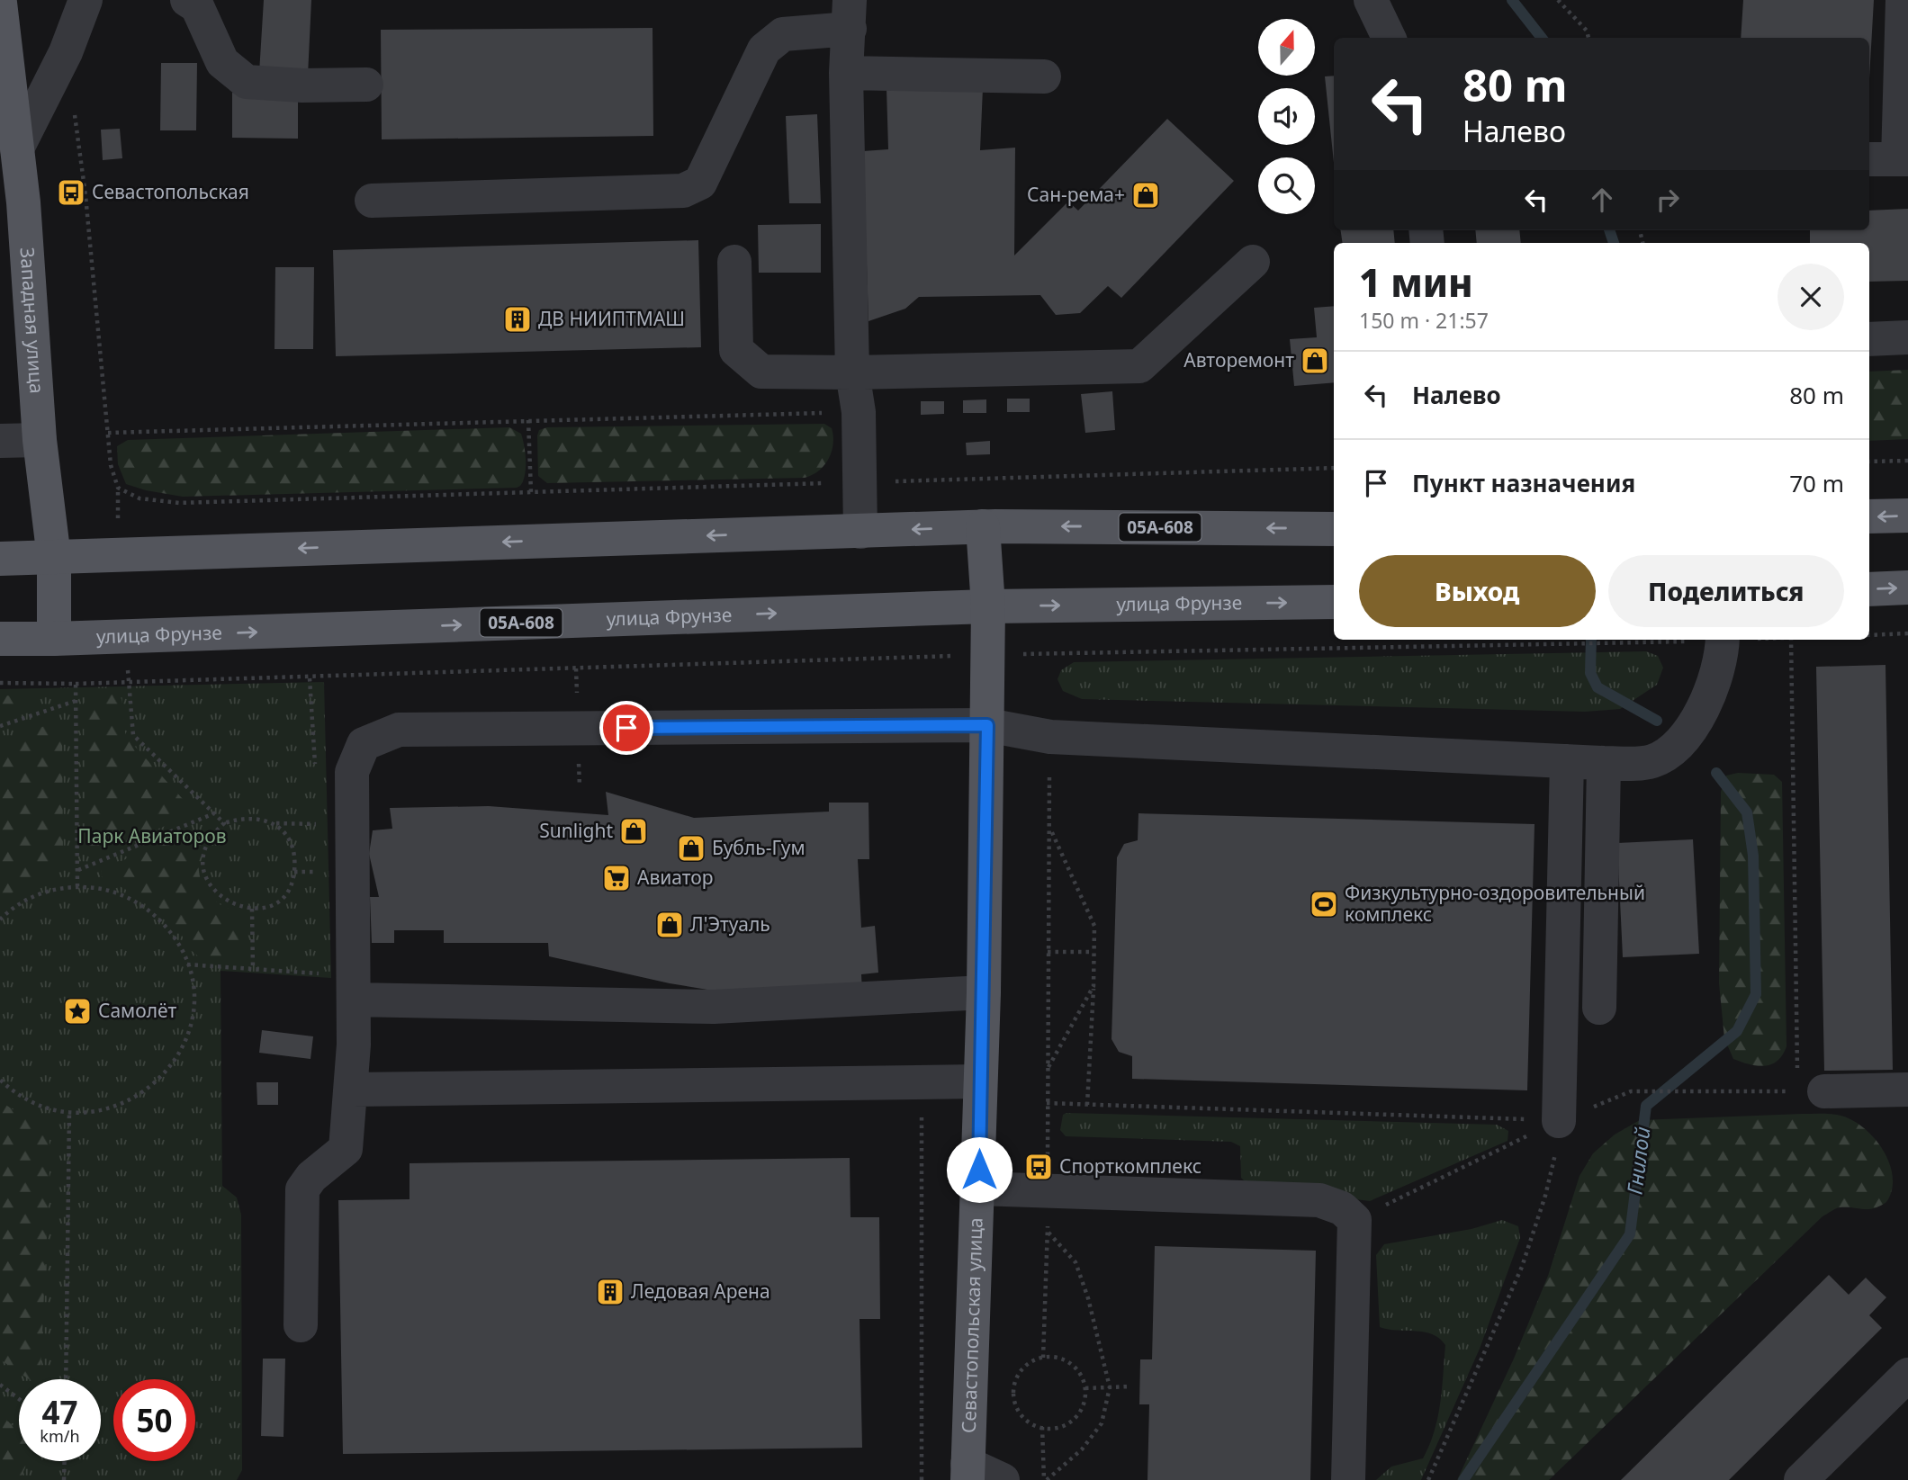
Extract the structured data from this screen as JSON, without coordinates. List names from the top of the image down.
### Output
{
  "streets": {
    "main road": [
      "Западная улица",
      "05А-608",
      "улица Фрунзе",
      "Севастопольская улица"
    ]
  },
  "crossings": [
    ["Западная улица", "05А-608"],
    ["Западная улица", "улица Фрунзе"],
    ["05А-608", "Севастопольская улица"],
    ["улица Фрунзе", "Севастопольская улица"]
  ],
  "water": ["Гнилой"],
  "parks": ["Парк Авиаторов"],
  "places": {
    "bus stop": ["Севастопольская", "Спорткомплекс"],
    "shop": [
      "Сан-рема+",
      "Авторемонт",
      "Sunlight",
      "Бубль-Гум",
      "Л'Этуаль"
    ],
    "building": ["ДВ НИИПТМАШ", "Ледовая Арена"],
    "supermarket": ["Авиатор"],
    "sports": ["Физкультурно-оздоровительный комплекс"],
    "place": ["Самолёт"]
  },
  "north": "top",
  "page": {
    "turn": ["80 m", "Налево"],
    "heading": ["1 мин", "150 m · 21:57"],
    "list": [
      {
        "name": "Налево",
        "value": "80 m"
      },
      {
        "name": "Пункт назначения",
        "value": "70 m"
      }
    ],
    "buttons": ["Выход", "Поделиться"],
    "speed": "47 km/h",
    "limit": "50"
  }
}
